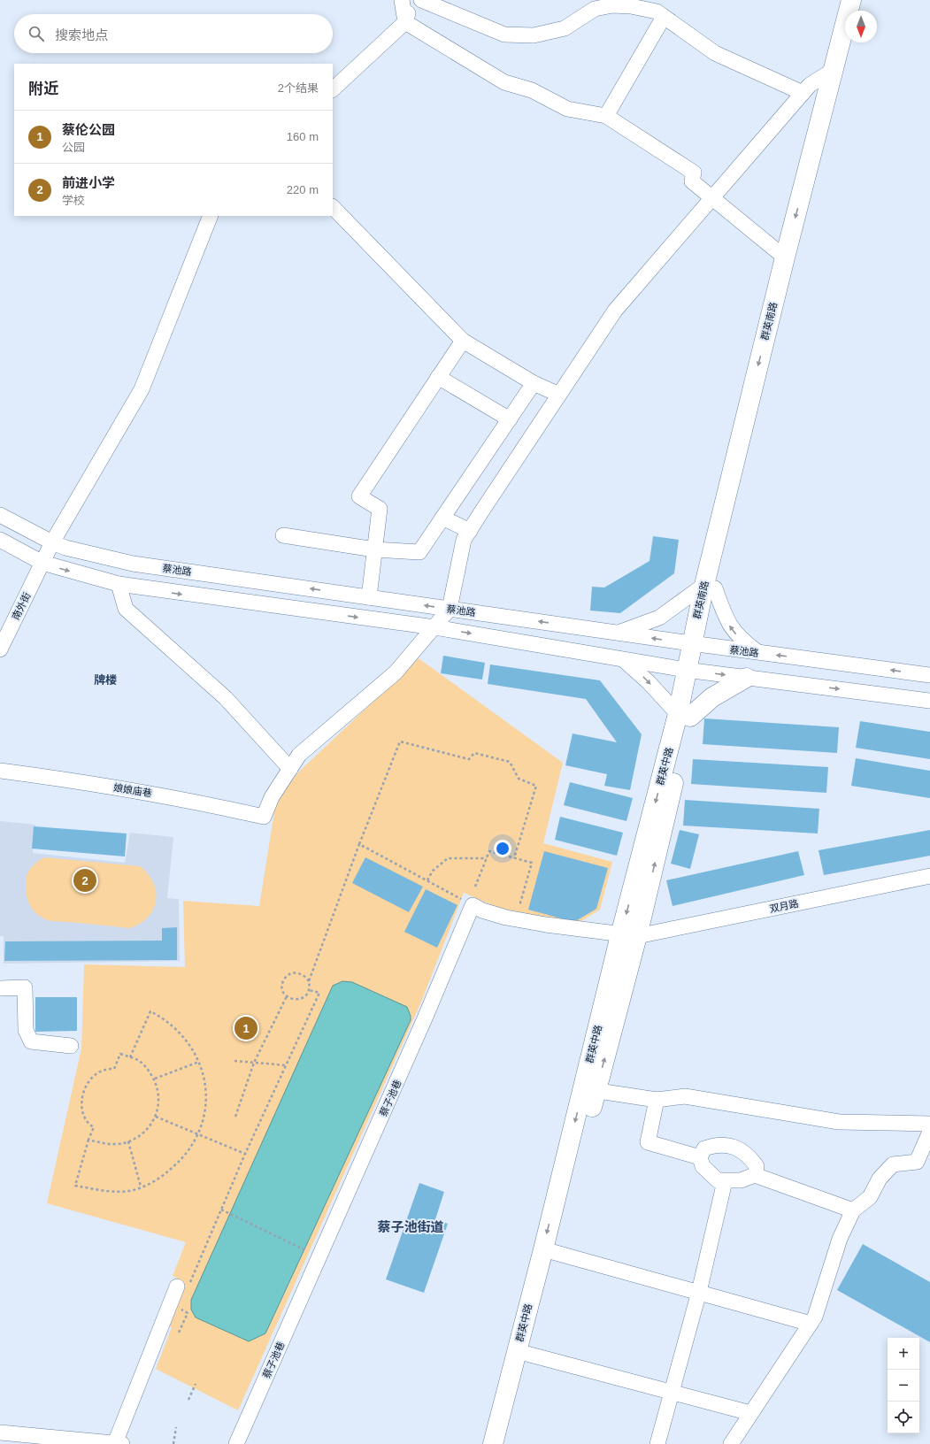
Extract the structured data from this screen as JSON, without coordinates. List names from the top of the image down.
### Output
{
  "streets": {
    "main road": ["群英南路", "群英中路"],
    "street": [
      "蔡池路",
      "南外街",
      "娘娘庙巷",
      "双月路",
      "蔡子池巷"
    ]
  },
  "crossings": [
    ["群英南路", "蔡池路"],
    ["群英南路", "群英中路"],
    ["蔡池路", "南外街"],
    ["蔡池路", "群英中路"],
    ["群英中路", "双月路"]
  ],
  "districts": ["牌楼", "蔡子池街道"],
  "north": "bottom",
  "page": {
    "search": "搜索地点",
    "heading": ["附近", "2个结果"],
    "list": [
      {
        "mark": "1",
        "name": "蔡伦公园",
        "note": "公园",
        "value": "160 m"
      },
      {
        "mark": "2",
        "name": "前进小学",
        "note": "学校",
        "value": "220 m"
      }
    ],
    "pins": ["2", "1"],
    "map_buttons": ["+", "−"]
  }
}
